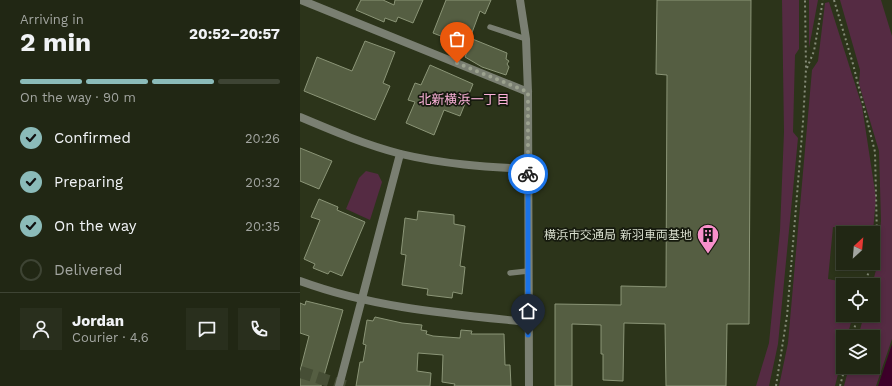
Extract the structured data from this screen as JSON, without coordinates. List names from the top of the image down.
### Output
{
  "districts": ["北新横浜一丁目"],
  "places": {
    "building": ["横浜市交通局 新羽車両基地"]
  },
  "north": "top right",
  "page": {
    "heading": ["2 min", "Arriving in", "20:52–20:57"],
    "panel": ["Jordan", "Courier · 4.6"],
    "bar": "On the way · 90 m",
    "list": [
      ["Confirmed", "20:26"],
      ["Preparing", "20:32"],
      ["On the way", "20:35"],
      "Delivered"
    ]
  }
}
